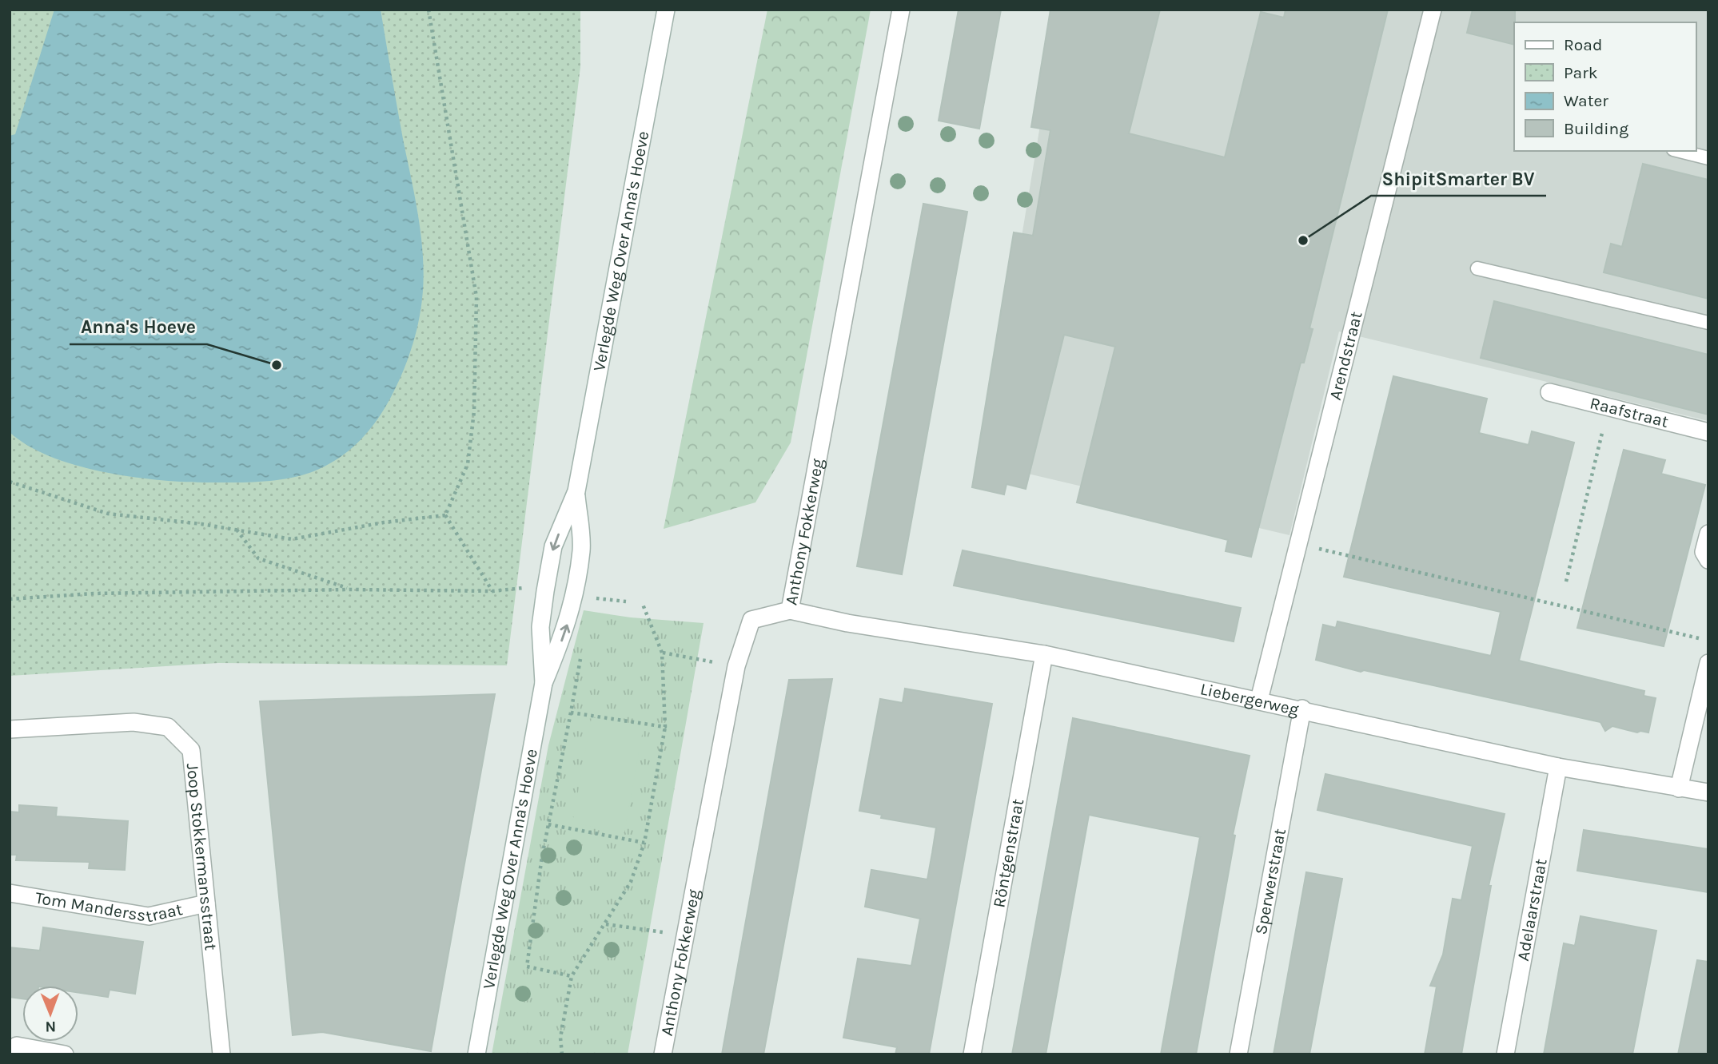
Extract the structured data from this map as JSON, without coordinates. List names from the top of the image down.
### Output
{
  "streets": {
    "street": [
      "Verlegde Weg Over Anna's Hoeve",
      "Arendstraat",
      "Raafstraat",
      "Anthony Fokkerweg",
      "Liebergerweg",
      "Röntgenstraat",
      "Joop Stokkermansstraat",
      "Sperwerstraat",
      "Tom Mandersstraat",
      "Adelaarstraat"
    ]
  },
  "crossings": [
    ["Arendstraat", "Liebergerweg"],
    ["Anthony Fokkerweg", "Liebergerweg"],
    ["Liebergerweg", "Röntgenstraat"],
    ["Liebergerweg", "Sperwerstraat"],
    ["Liebergerweg", "Adelaarstraat"],
    ["Joop Stokkermansstraat", "Tom Mandersstraat"]
  ],
  "places": ["ShipitSmarter BV", "Anna's Hoeve"],
  "legend": [
    "Road",
    "Park",
    "Water",
    "Building"
  ],
  "north": "bottom"
}
